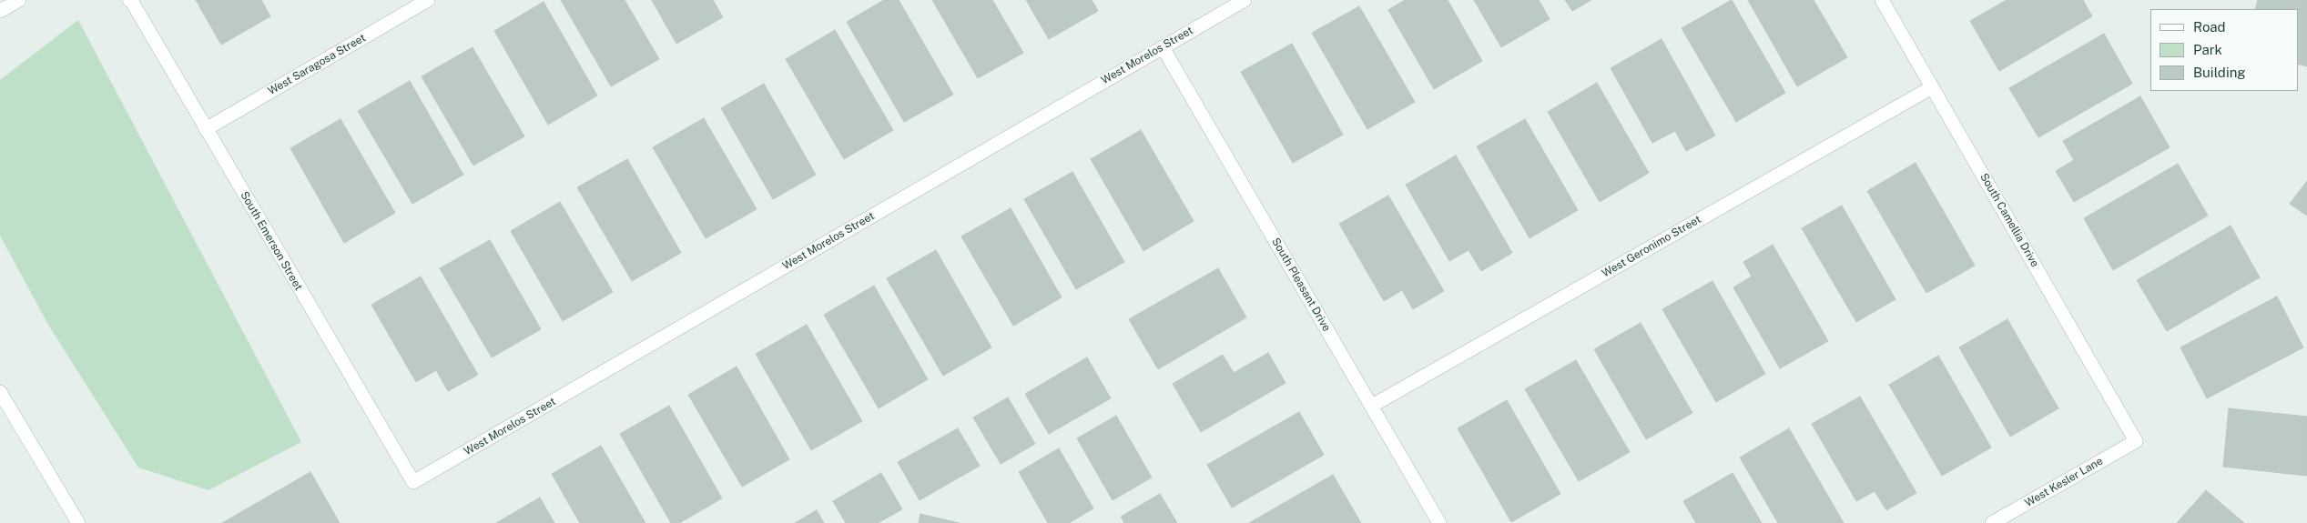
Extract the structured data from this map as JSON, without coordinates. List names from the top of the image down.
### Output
{
  "streets": {
    "street": [
      "West Morelos Street",
      "West Saragosa Street",
      "South Camellia Drive",
      "South Emerson Street",
      "West Geronimo Street",
      "South Pleasant Drive",
      "West Kesler Lane"
    ]
  },
  "crossings": [
    ["West Morelos Street", "South Emerson Street"],
    ["West Morelos Street", "South Pleasant Drive"],
    ["West Saragosa Street", "South Emerson Street"],
    ["South Camellia Drive", "West Geronimo Street"],
    ["South Camellia Drive", "West Kesler Lane"],
    ["West Geronimo Street", "South Pleasant Drive"]
  ],
  "legend": ["Road", "Park", "Building"]
}
